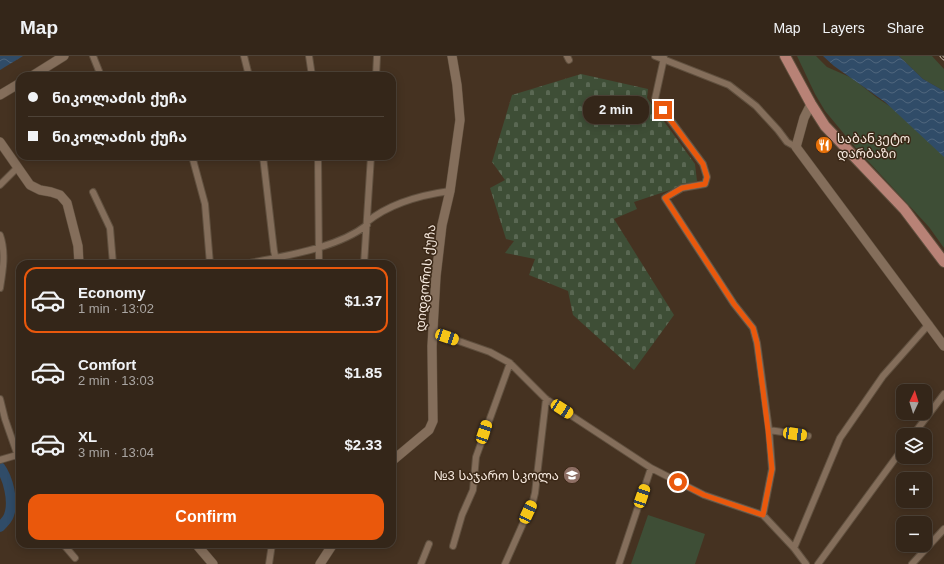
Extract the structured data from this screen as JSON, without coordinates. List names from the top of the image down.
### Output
{
  "streets": {
    "street": ["დიდგორის ქუჩა"]
  },
  "places": {
    "restaurant": ["საბანკეტო დარბაზი"],
    "school or university": ["№3 საჯარო სკოლა"]
  },
  "north": "top",
  "page": {
    "header": "Map",
    "nav": ["Map", "Layers", "Share"],
    "banner": ["ნიკოლაძის ქუჩა", "ნიკოლაძის ქუჩა"],
    "bubble": "2 min",
    "list": [
      {
        "name": "Economy",
        "note": "1 min · 13:02",
        "value": "$1.37"
      },
      {
        "name": "Comfort",
        "note": "2 min · 13:03",
        "value": "$1.85"
      },
      {
        "name": "XL",
        "note": "3 min · 13:04",
        "value": "$2.33"
      }
    ],
    "map_buttons": ["+", "−"],
    "buttons": "Confirm"
  }
}
